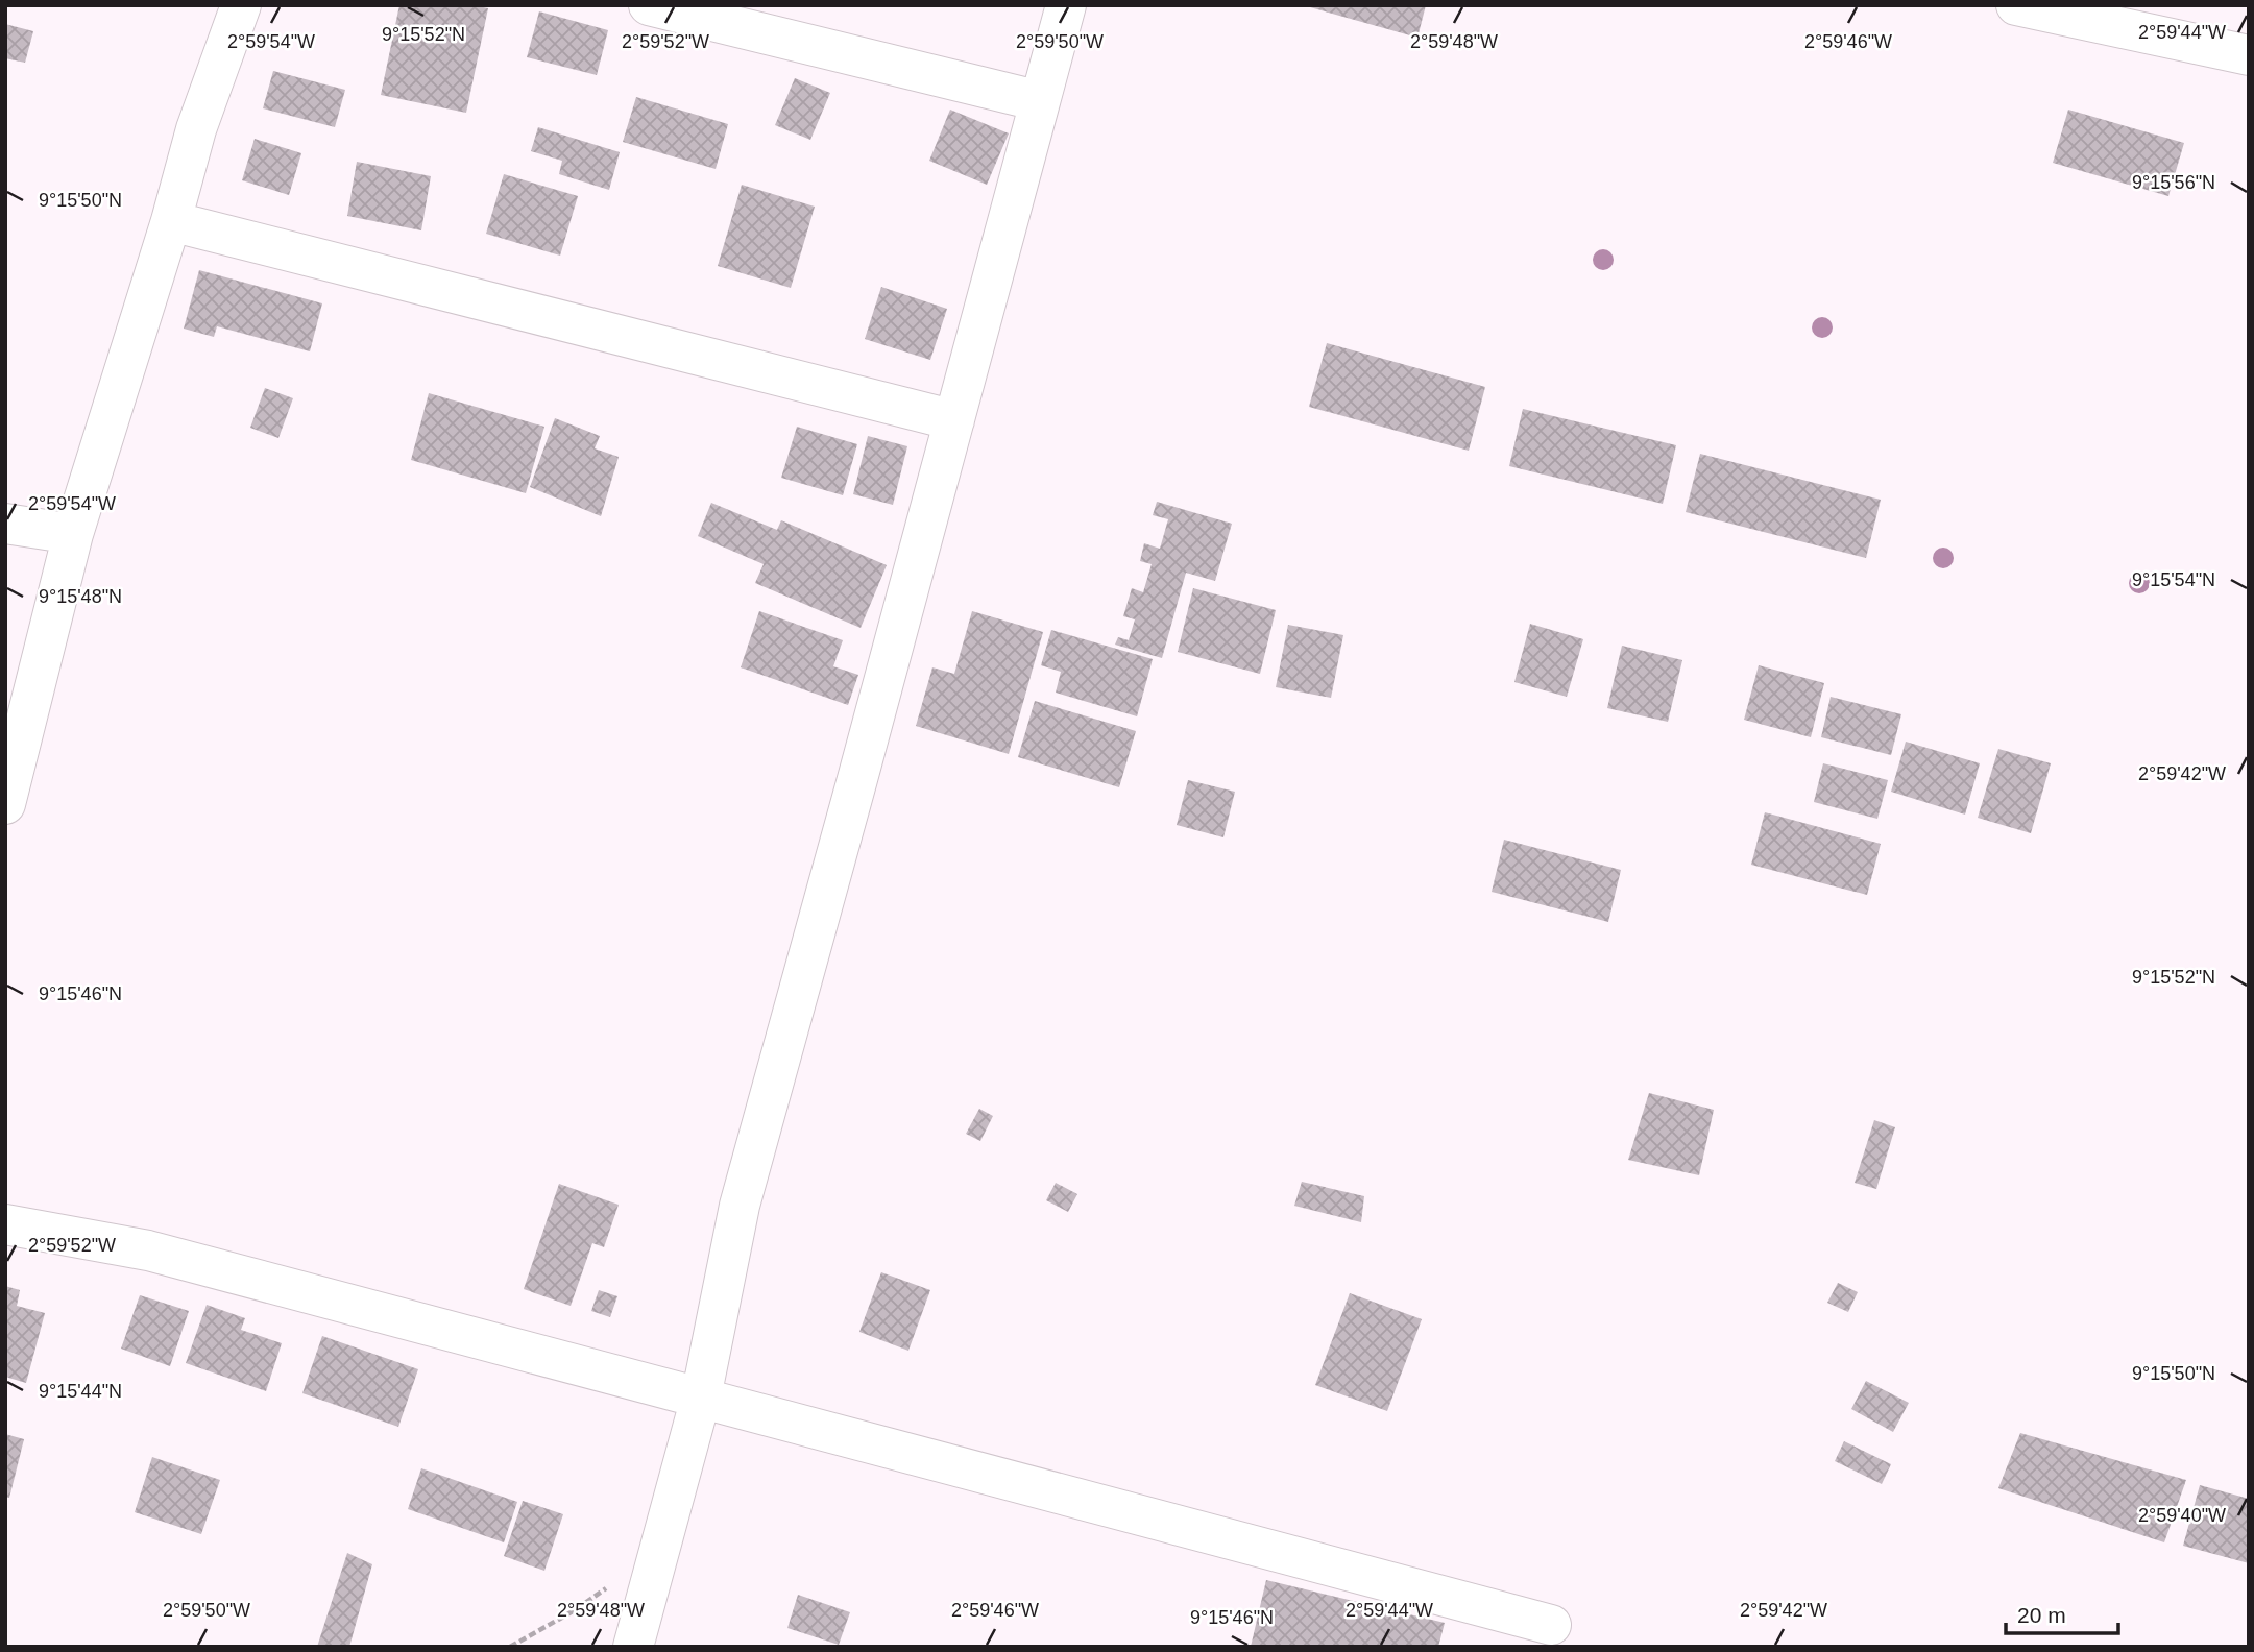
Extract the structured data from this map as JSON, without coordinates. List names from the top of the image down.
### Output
{
  "scale_bar": "20 m",
  "coordinates": [
    "2°59'44\"W",
    "9°15'52\"N",
    "2°59'54\"W",
    "2°59'52\"W",
    "2°59'50\"W",
    "2°59'48\"W",
    "2°59'46\"W",
    "9°15'56\"N",
    "9°15'50\"N",
    "9°15'54\"N",
    "9°15'48\"N",
    "2°59'42\"W",
    "9°15'46\"N",
    "9°15'44\"N",
    "2°59'40\"W"
  ]
}
